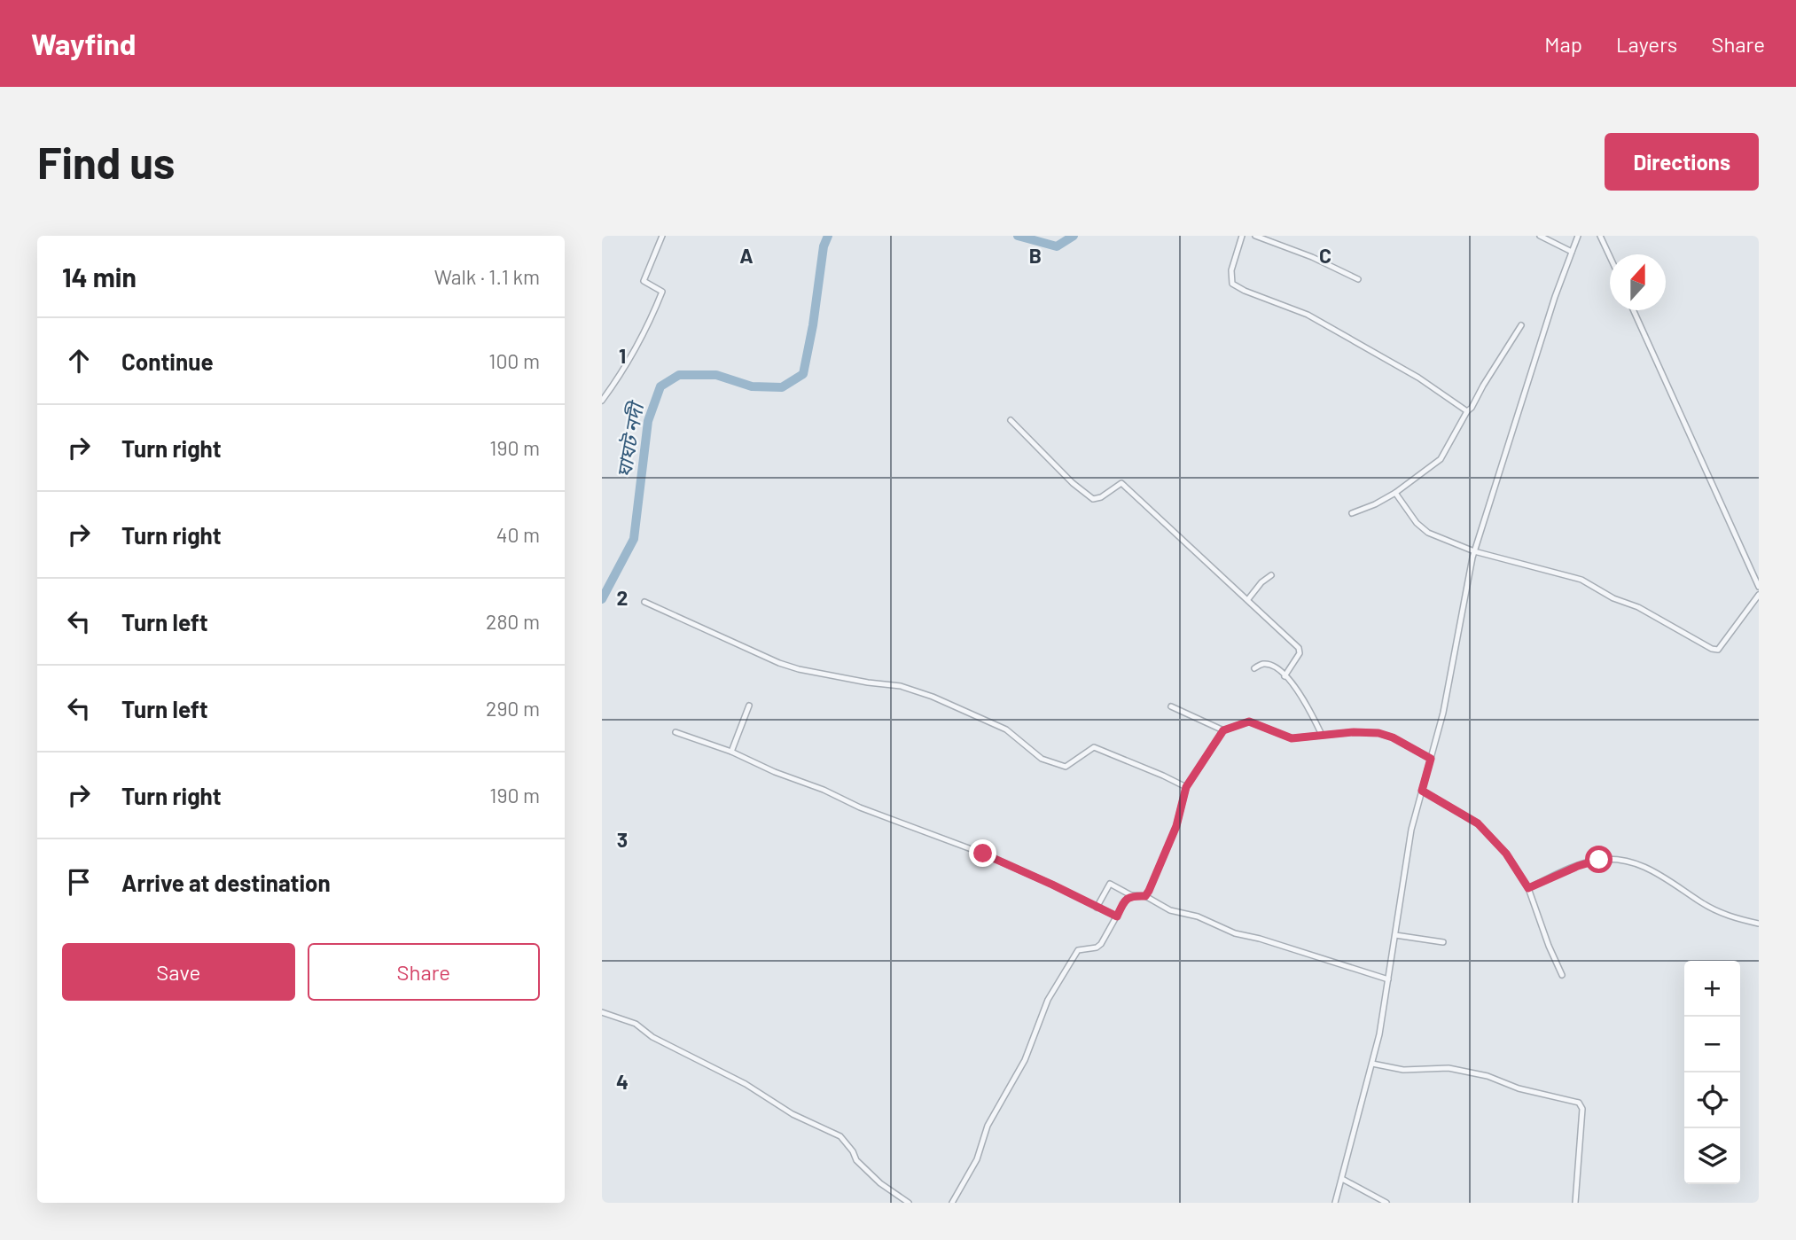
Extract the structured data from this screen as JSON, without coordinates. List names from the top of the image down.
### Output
{
  "water": ["ঘাঘট নদী"],
  "north": "top",
  "page": {
    "header": "Wayfind",
    "nav": ["Map", "Layers", "Share"],
    "buttons": [
      "Directions",
      ["Save", "Share"]
    ],
    "title": "Find us",
    "heading": ["14 min", "Walk · 1.1 km"],
    "list": [
      ["Continue", "100 m"],
      ["Turn right", "190 m"],
      ["Turn right", "40 m"],
      ["Turn left", "280 m"],
      ["Turn left", "290 m"],
      ["Turn right", "190 m"],
      "Arrive at destination"
    ],
    "map_buttons": ["+", "−"]
  },
  "grid": {
    "columns": ["A", "B", "C"],
    "rows": [
      "1",
      "2",
      "3",
      "4"
    ]
  }
}
